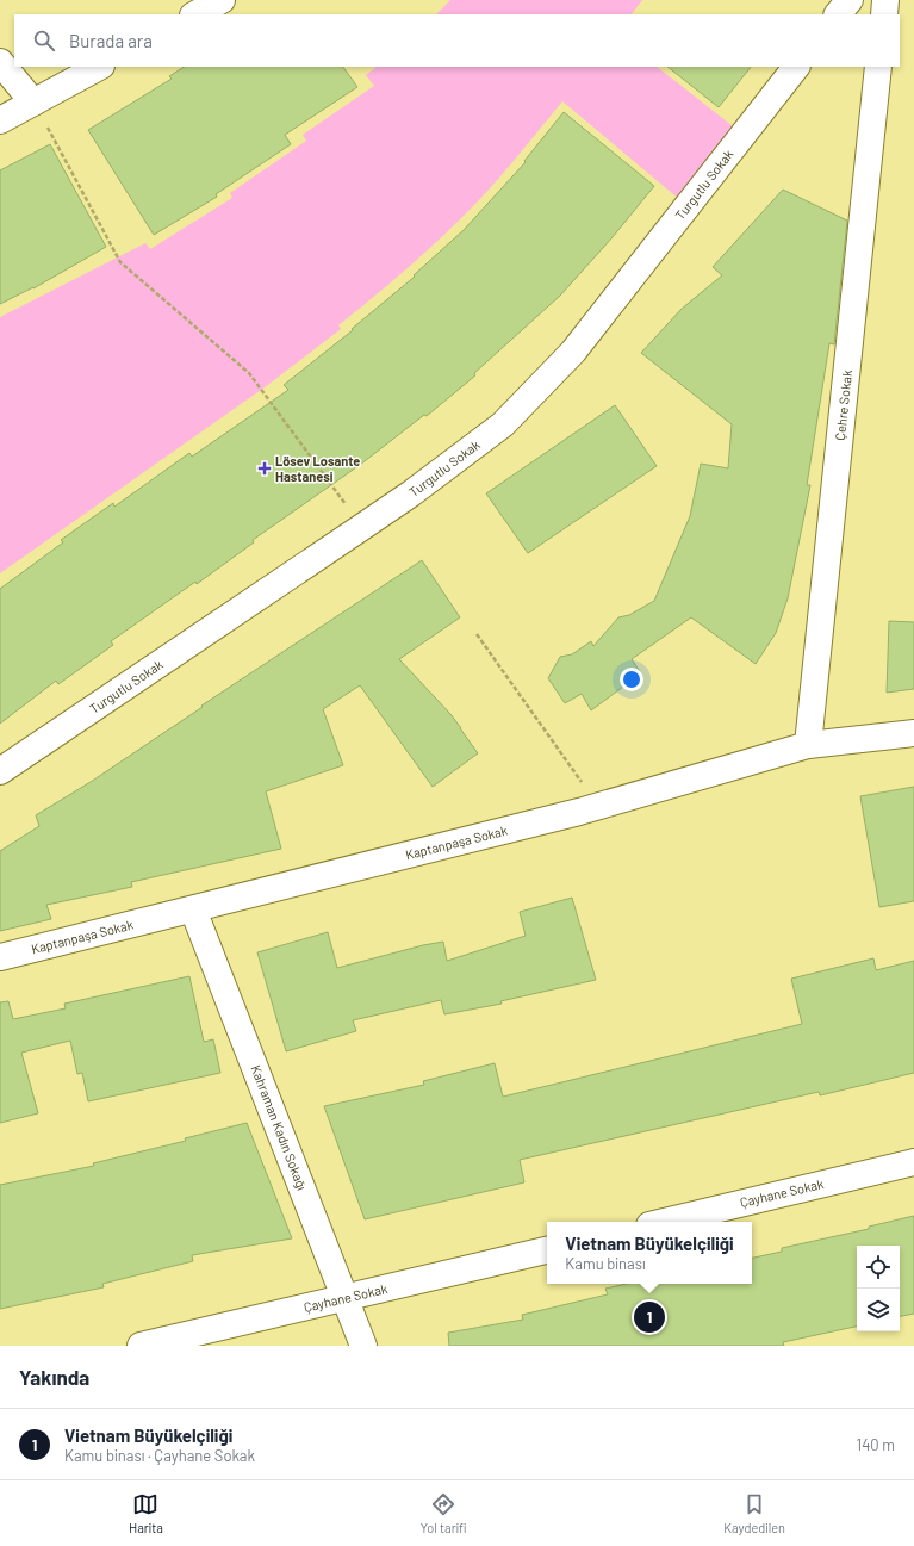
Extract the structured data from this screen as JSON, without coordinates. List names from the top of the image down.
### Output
{
  "streets": {
    "street": [
      "Turgutlu Sokak",
      "Çehre Sokak",
      "Kaptanpaşa Sokak",
      "Kahraman Kadın Sokağı",
      "Çayhane Sokak"
    ]
  },
  "crossings": [
    ["Çehre Sokak", "Kaptanpaşa Sokak"],
    ["Kaptanpaşa Sokak", "Kahraman Kadın Sokağı"],
    ["Kahraman Kadın Sokağı", "Çayhane Sokak"]
  ],
  "places": {
    "health": ["Lösev Losante Hastanesi"]
  },
  "page": {
    "search": "Burada ara",
    "popup": ["Vietnam Büyükelçiliği", "Kamu binası"],
    "pins": "1",
    "heading": "Yakında",
    "list": [
      {
        "mark": "1",
        "name": "Vietnam Büyükelçiliği",
        "note": "Kamu binası · Çayhane Sokak",
        "value": "140 m"
      }
    ],
    "nav": ["Harita", "Yol tarifi", "Kaydedilen"]
  }
}
